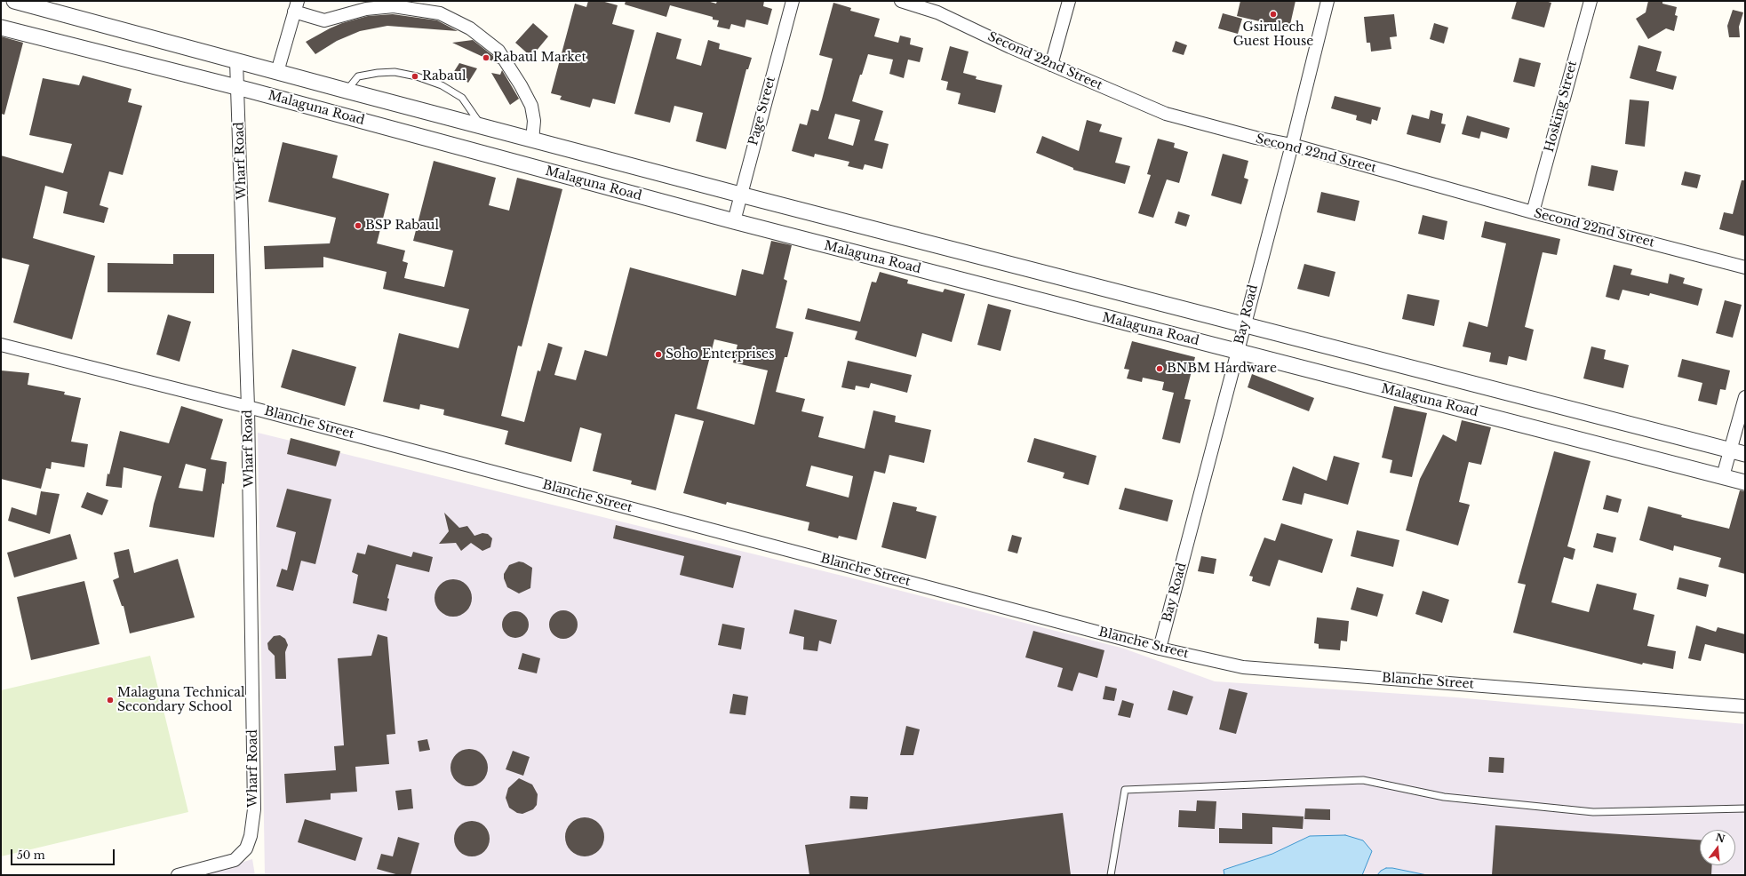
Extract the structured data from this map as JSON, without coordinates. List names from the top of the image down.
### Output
{
  "streets": {
    "street": [
      "Second 22nd Street",
      "Hosking Street",
      "Malaguna Road",
      "Page Street",
      "Wharf Road",
      "Bay Road",
      "Blanche Street"
    ]
  },
  "crossings": [
    ["Second 22nd Street", "Hosking Street"],
    ["Second 22nd Street", "Bay Road"],
    ["Malaguna Road", "Page Street"],
    ["Malaguna Road", "Wharf Road"],
    ["Malaguna Road", "Bay Road"],
    ["Wharf Road", "Blanche Street"],
    ["Bay Road", "Blanche Street"]
  ],
  "places": [
    "Gsirulech Guest House",
    "Rabaul Market",
    "Rabaul",
    "BSP Rabaul",
    "Soho Enterprises",
    "BNBM Hardware",
    "Malaguna Technical Secondary School"
  ],
  "scale_bar": "50 m",
  "north": "top"
}
